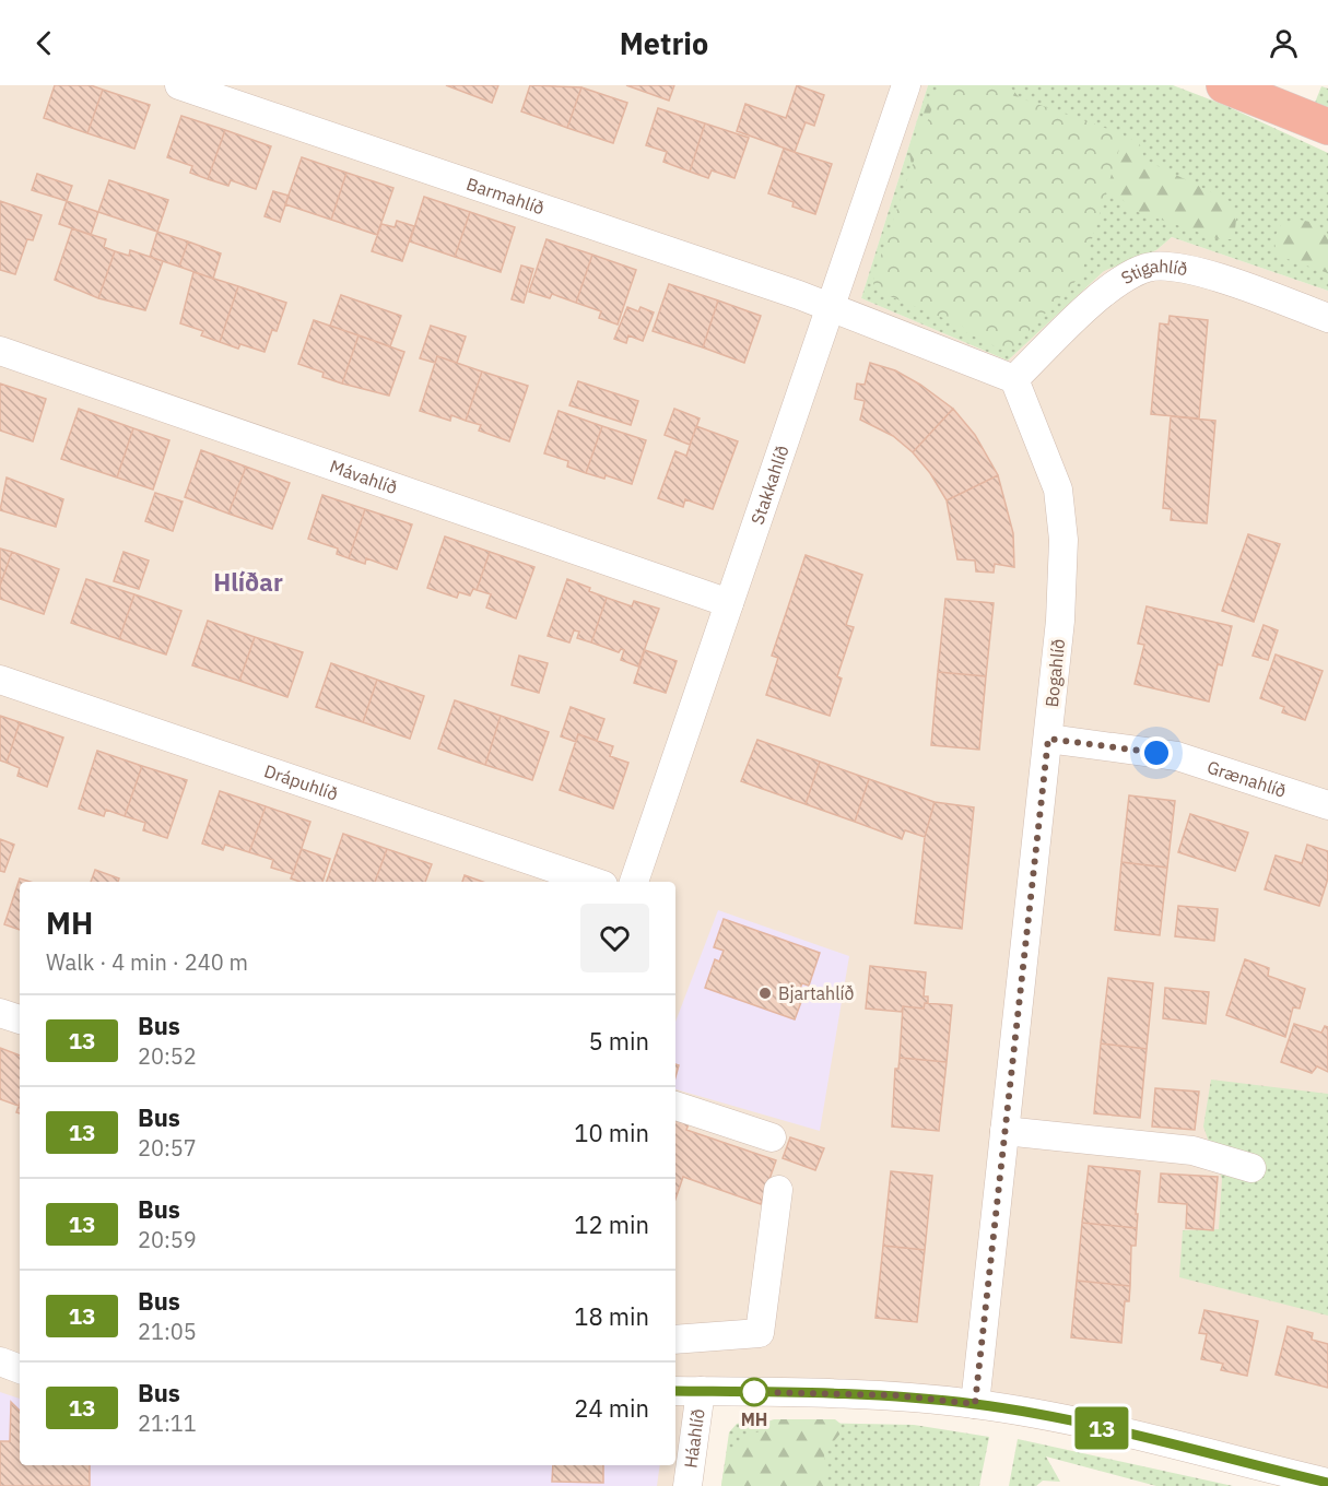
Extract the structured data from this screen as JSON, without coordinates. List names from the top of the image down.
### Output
{
  "streets": {
    "street": [
      "Barmahlíð",
      "Stigahlíð",
      "Mávahlíð",
      "Stakkahlíð",
      "Bogahlíð",
      "Grænahlíð",
      "Drápuhlíð",
      "Háahlíð"
    ]
  },
  "crossings": [
    ["Barmahlíð", "Stakkahlíð"],
    ["Stigahlíð", "Bogahlíð"],
    ["Mávahlíð", "Stakkahlíð"],
    ["Bogahlíð", "Grænahlíð"]
  ],
  "districts": ["Hlíðar"],
  "places": ["Bjartahlíð", "MH"],
  "lines": ["bus line 13"],
  "page": {
    "header": "Metrio",
    "on_map": "13",
    "heading": ["MH", "Walk · 4 min · 240 m"],
    "list": [
      {
        "mark": "13",
        "name": "Bus",
        "note": "20:52",
        "value": "5 min"
      },
      {
        "mark": "13",
        "name": "Bus",
        "note": "20:57",
        "value": "10 min"
      },
      {
        "mark": "13",
        "name": "Bus",
        "note": "20:59",
        "value": "12 min"
      },
      {
        "mark": "13",
        "name": "Bus",
        "note": "21:05",
        "value": "18 min"
      },
      {
        "mark": "13",
        "name": "Bus",
        "note": "21:11",
        "value": "24 min"
      }
    ]
  }
}
